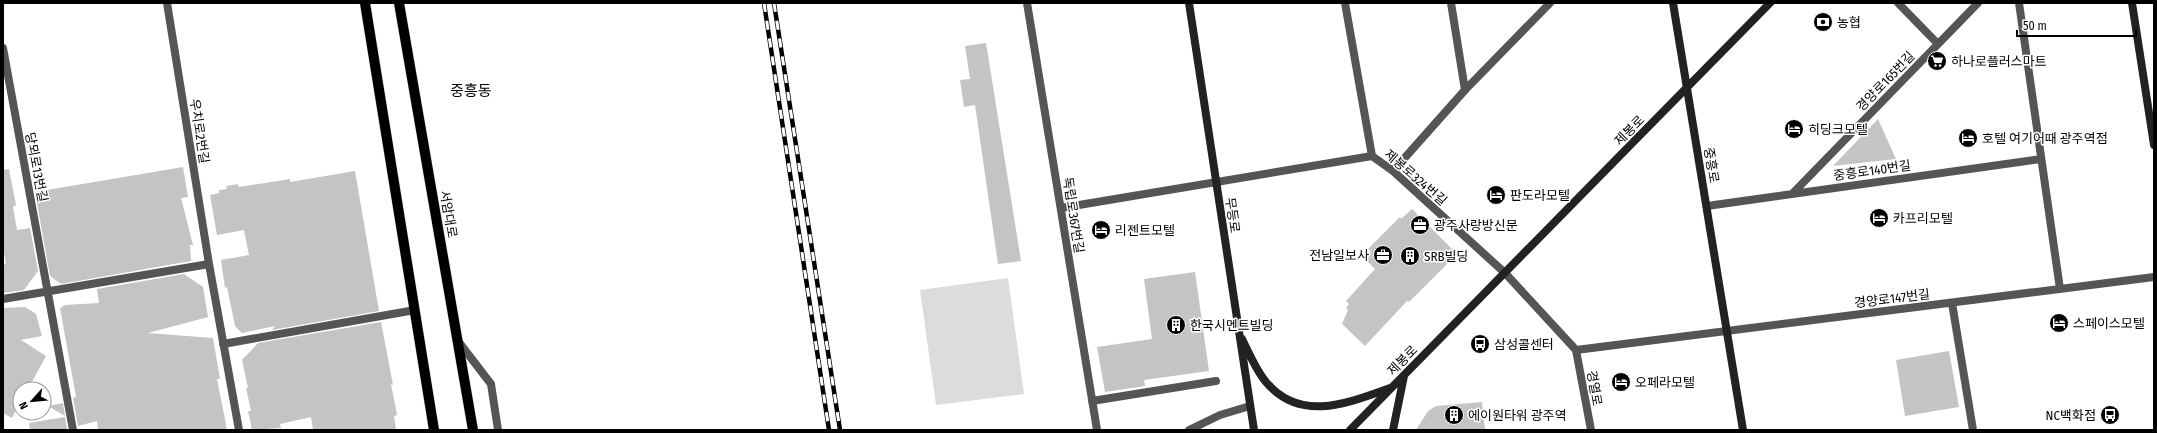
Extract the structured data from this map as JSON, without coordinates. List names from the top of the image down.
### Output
{
  "streets": {
    "main road": ["서암대로"],
    "street": [
      "경양로165번길",
      "제봉로",
      "우치로2번길",
      "중흥로",
      "당뫼로13번길",
      "중흥로140번길",
      "제봉로324번길",
      "독립로367번길",
      "무등로",
      "경양로147번길",
      "경열로"
    ]
  },
  "crossings": [
    ["경양로165번길", "중흥로140번길"],
    ["제봉로", "중흥로"],
    ["제봉로", "제봉로324번길"],
    ["중흥로", "중흥로140번길"],
    ["중흥로", "경양로147번길"]
  ],
  "districts": ["중흥동"],
  "places": {
    "bank": ["농협"],
    "supermarket": ["하나로플러스마트"],
    "hotel": [
      "히딩크모텔",
      "호텔 여기어때 광주역점",
      "판도라모텔",
      "카프리모텔",
      "리젠트모텔",
      "스페이스모텔",
      "오페라모텔"
    ],
    "office": ["광주사랑방신문", "전남일보사"],
    "building": ["SRB빌딩", "한국시멘트빌딩", "에이원타워 광주역"],
    "bus stop": ["삼성콜센터", "NC백화점"]
  },
  "scale_bar": "50 m",
  "north": "bottom left"
}
